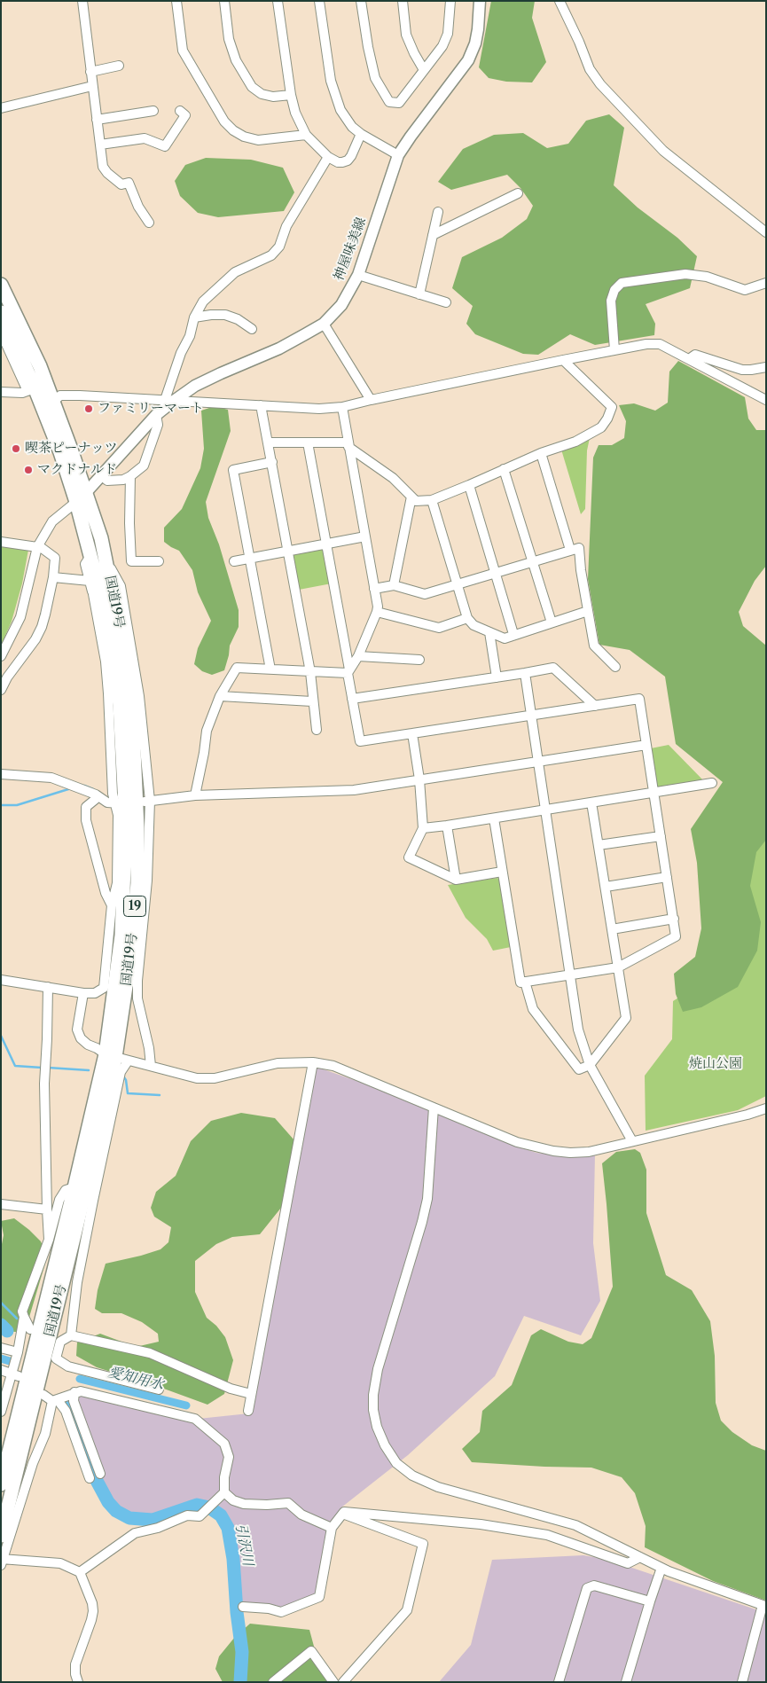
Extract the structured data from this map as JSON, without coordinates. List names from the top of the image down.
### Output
{
  "streets": {
    "highway": ["国道19号", "19"],
    "main road": ["神屋味美線"]
  },
  "crossings": [
    ["神屋味美線", "国道19号"]
  ],
  "water": ["愛知用水", "引沢川"],
  "parks": ["焼山公園"],
  "places": ["ファミリーマート", "喫茶ピーナッツ", "マクドナルド"]
}
